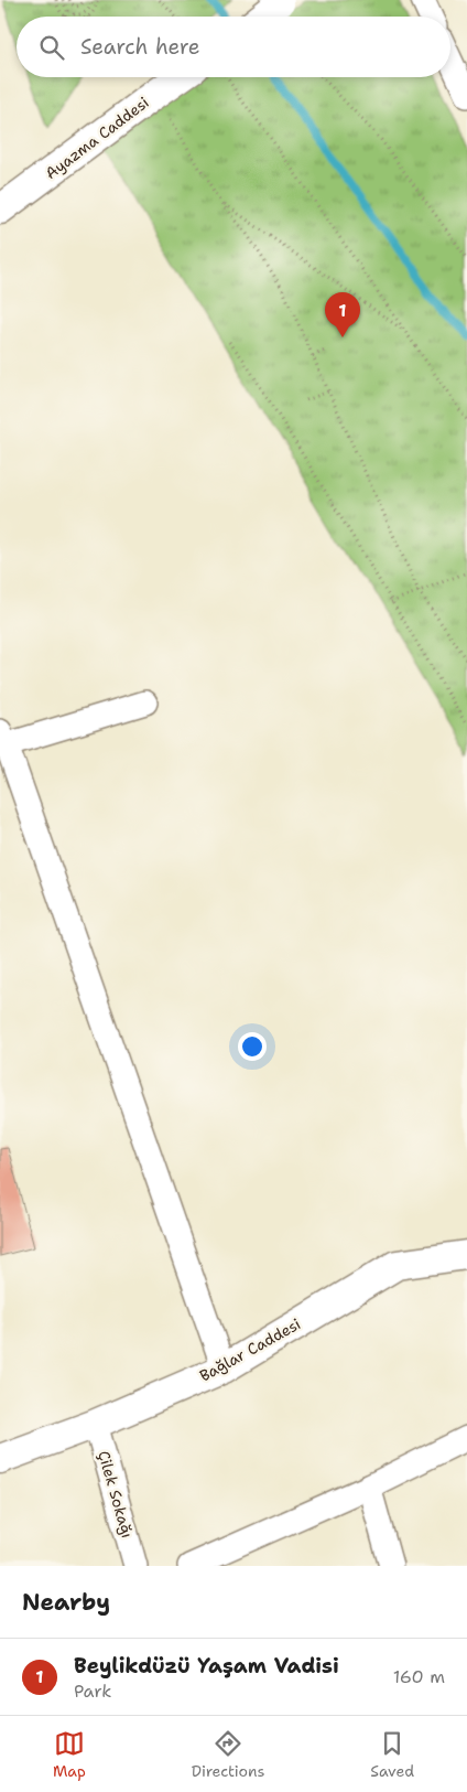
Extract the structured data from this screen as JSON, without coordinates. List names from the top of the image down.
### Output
{
  "streets": {
    "street": ["Ayazma Caddesi", "Bağlar Caddesi", "Çilek Sokağı"]
  },
  "crossings": [
    ["Bağlar Caddesi", "Çilek Sokağı"]
  ],
  "page": {
    "search": "Search here",
    "pins": "1",
    "heading": "Nearby",
    "list": [
      {
        "mark": "1",
        "name": "Beylikdüzü Yaşam Vadisi",
        "note": "Park",
        "value": "160 m"
      }
    ],
    "nav": ["Map", "Directions", "Saved"]
  }
}
